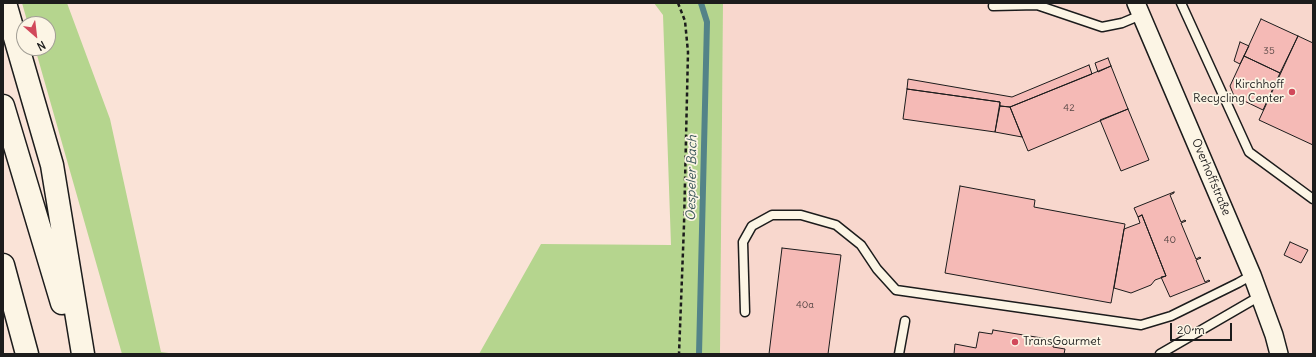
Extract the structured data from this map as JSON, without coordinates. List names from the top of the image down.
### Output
{
  "streets": {
    "street": ["Overhoffstraße"]
  },
  "water": ["Oespeler Bach"],
  "places": ["Kirchhoff Recycling Center", "TransGourmet"],
  "house_numbers": [
    "35",
    "42",
    "40",
    "40a"
  ],
  "scale_bar": "20 m",
  "north": "bottom right"
}
